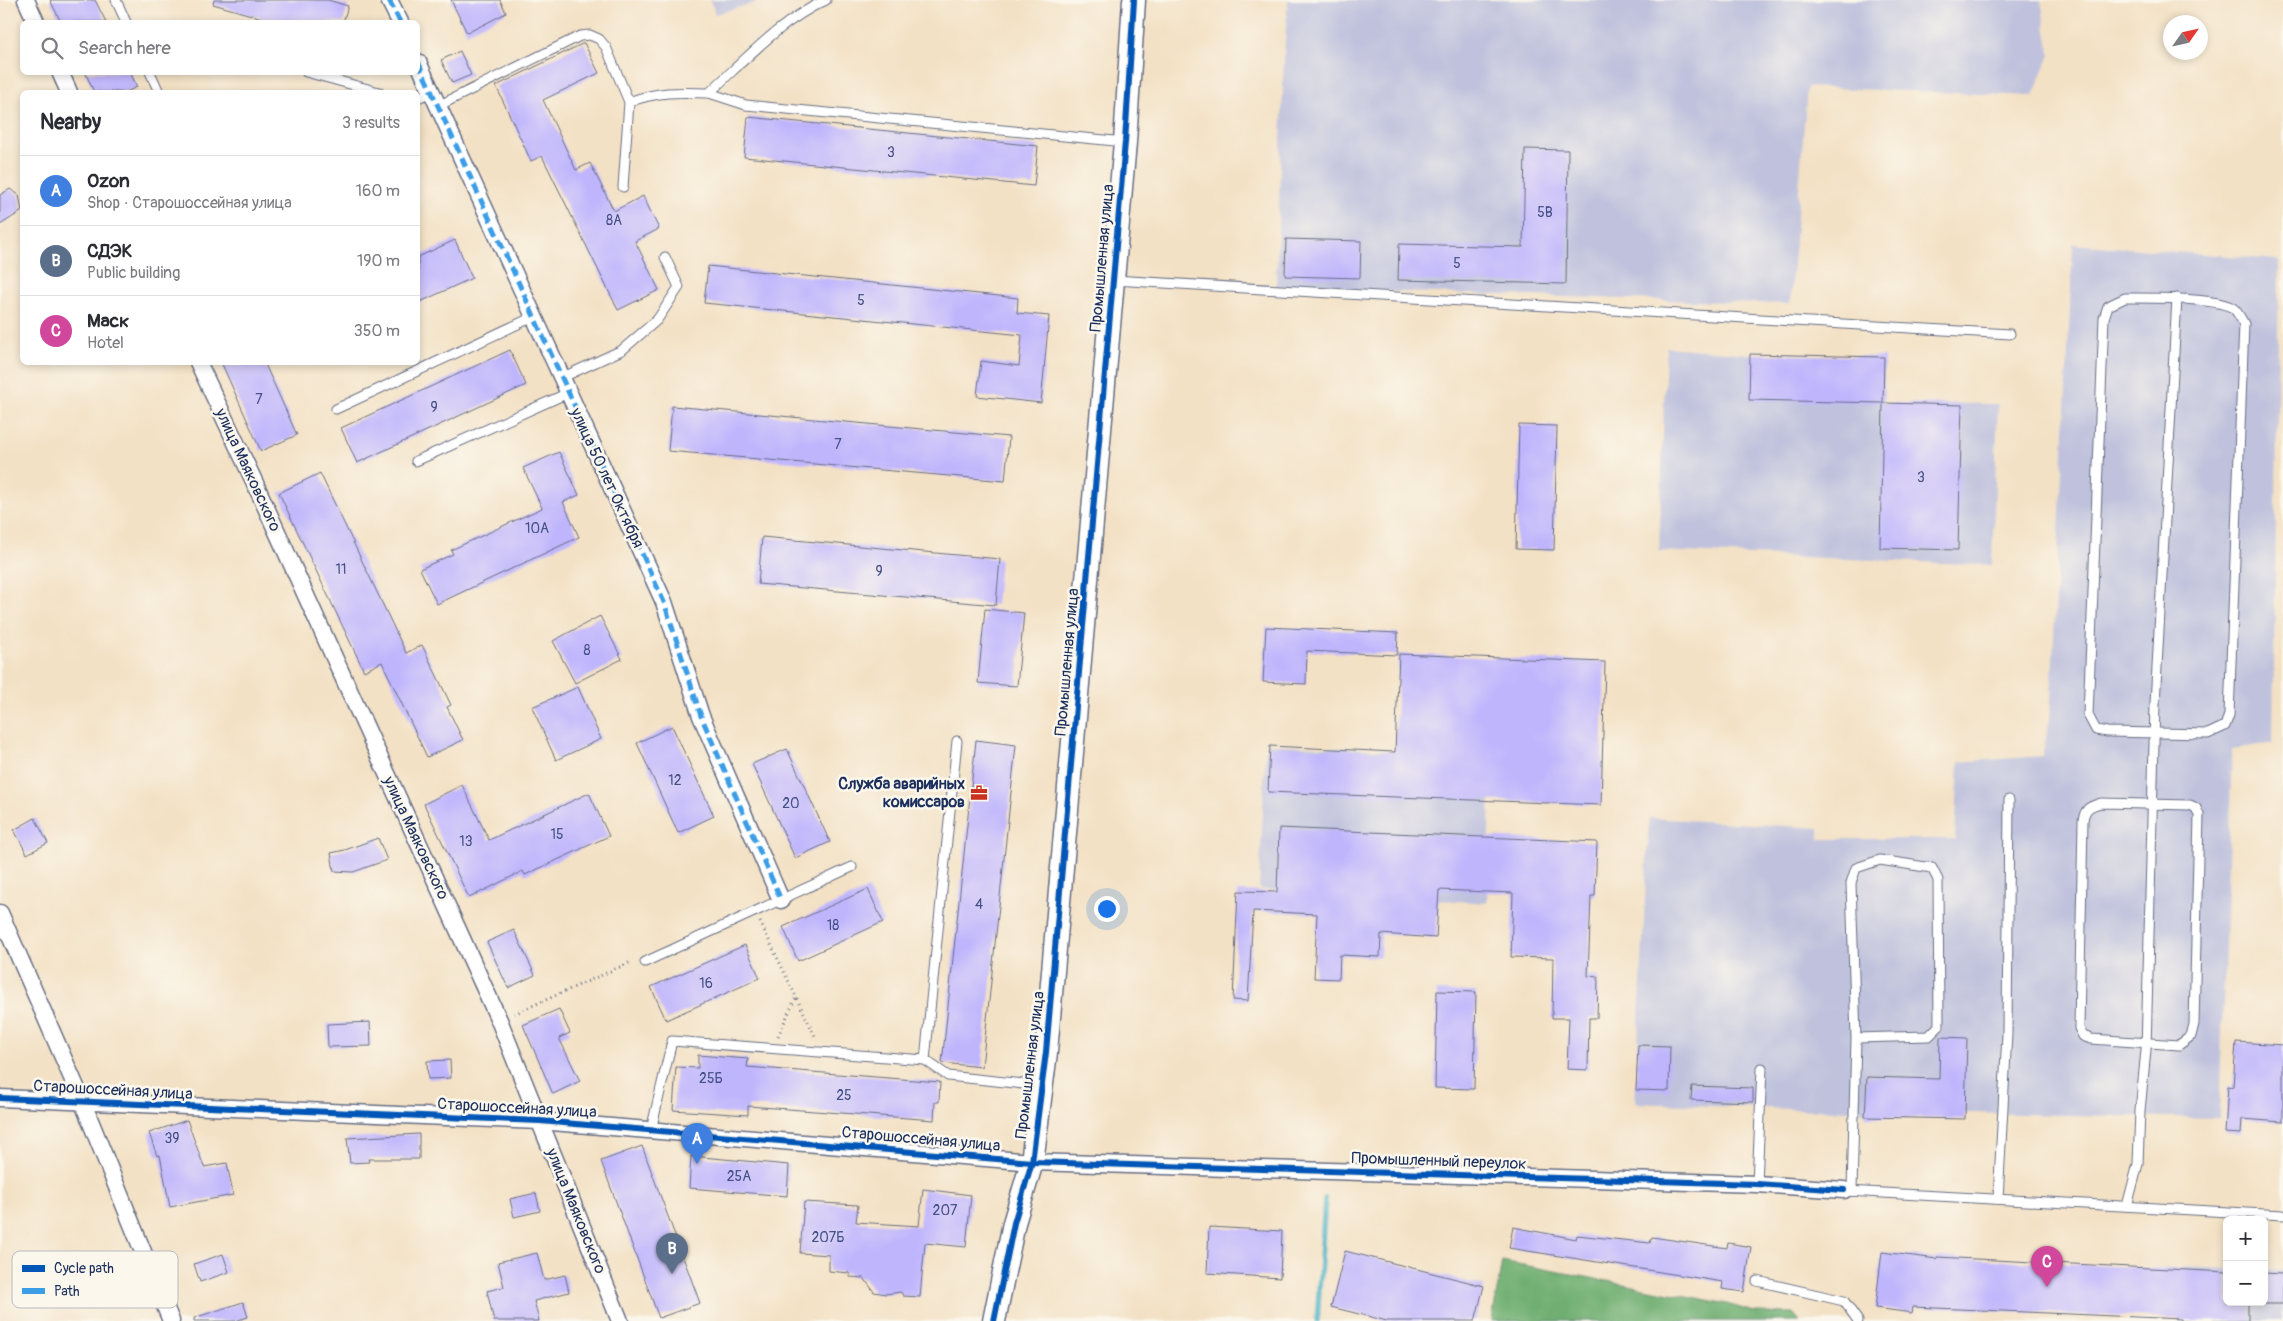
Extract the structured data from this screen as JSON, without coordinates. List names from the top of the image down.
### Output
{
  "streets": {
    "street": [
      "Промышленная улица",
      "улица Маяковского",
      "улица 50 лет Октября",
      "Старошоссейная улица",
      "Промышленный переулок"
    ]
  },
  "crossings": [
    ["Промышленная улица", "Старошоссейная улица"],
    ["Промышленная улица", "Промышленный переулок"],
    ["улица Маяковского", "Старошоссейная улица"],
    ["Старошоссейная улица", "Промышленный переулок"]
  ],
  "places": {
    "office": ["Служба аварийных комиссаров"]
  },
  "house_numbers": [
    "3",
    "5В",
    "8А",
    "5",
    "5",
    "7",
    "9",
    "7",
    "3",
    "10А",
    "11",
    "9",
    "8",
    "12",
    "20",
    "15",
    "13",
    "4",
    "18",
    "16",
    "25Б",
    "25",
    "39",
    "25А",
    "207",
    "207Б"
  ],
  "legend": ["Cycle path", "Path"],
  "north": "top right",
  "page": {
    "search": "Search here",
    "heading": ["Nearby", "3 results"],
    "list": [
      {
        "mark": "A",
        "name": "Ozon",
        "note": "Shop · Старошоссейная улица",
        "value": "160 m"
      },
      {
        "mark": "B",
        "name": "СДЭК",
        "note": "Public building",
        "value": "190 m"
      },
      {
        "mark": "C",
        "name": "Маск",
        "note": "Hotel",
        "value": "350 m"
      }
    ],
    "pins": ["A", "B", "C"],
    "map_buttons": ["+", "−"]
  }
}
